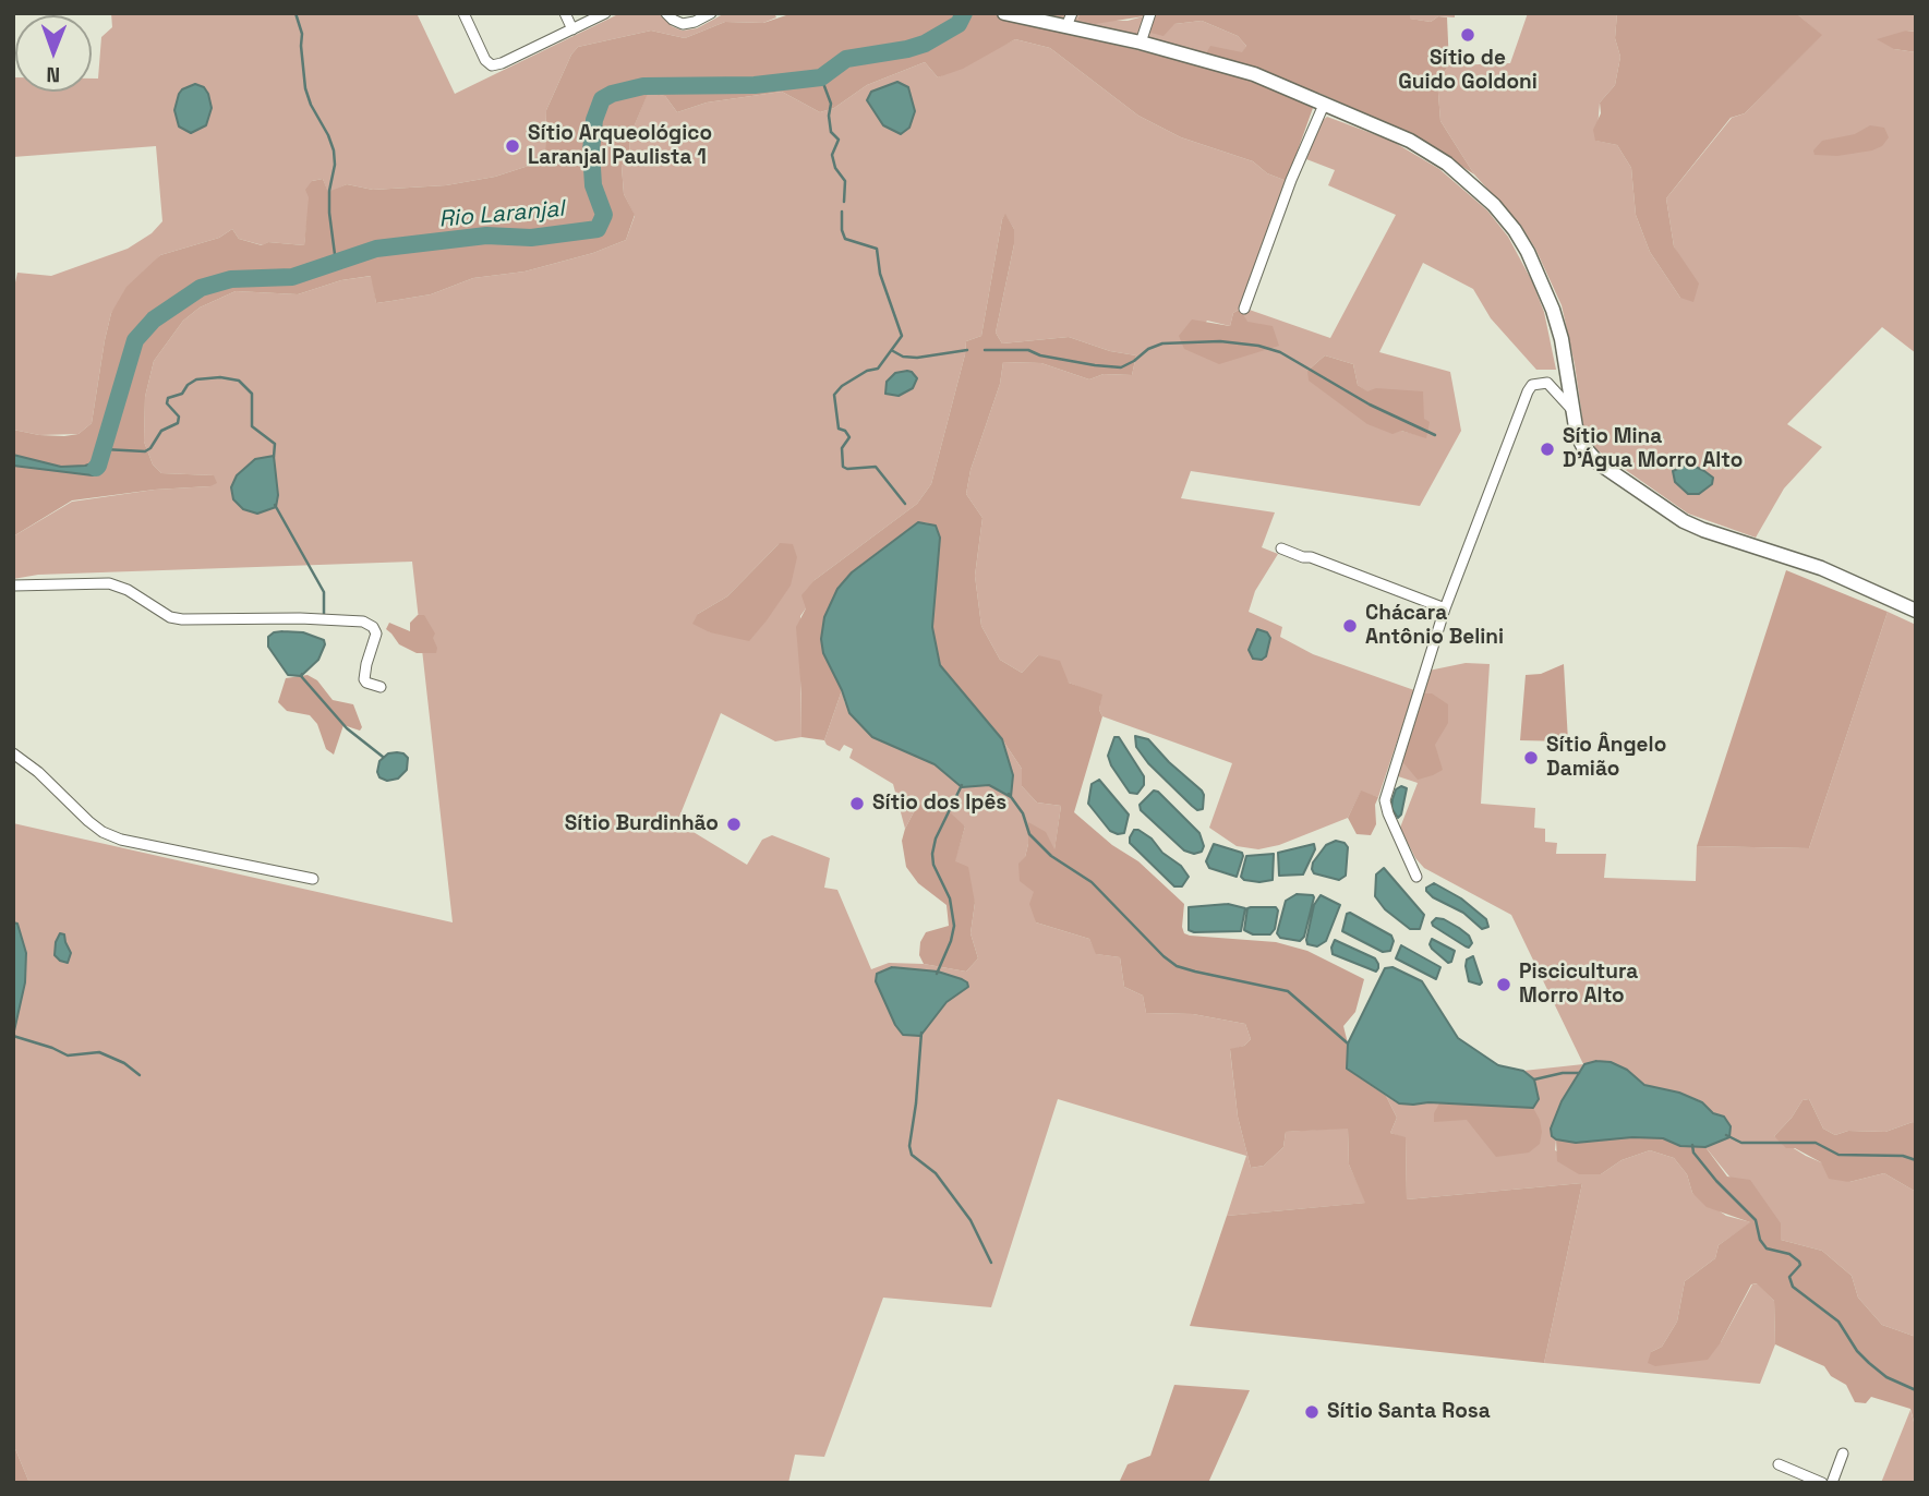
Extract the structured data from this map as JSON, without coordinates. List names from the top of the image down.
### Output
{
  "water": ["Rio Laranjal"],
  "places": [
    "Sítio de Guido Goldoni",
    "Sítio Arqueológico Laranjal Paulista 1",
    "Sítio Mina D'Água Morro Alto",
    "Chácara Antônio Belini",
    "Sítio Ângelo Damião",
    "Sítio dos Ipês",
    "Sítio Burdinhão",
    "Piscicultura Morro Alto",
    "Sítio Santa Rosa"
  ],
  "north": "bottom"
}
